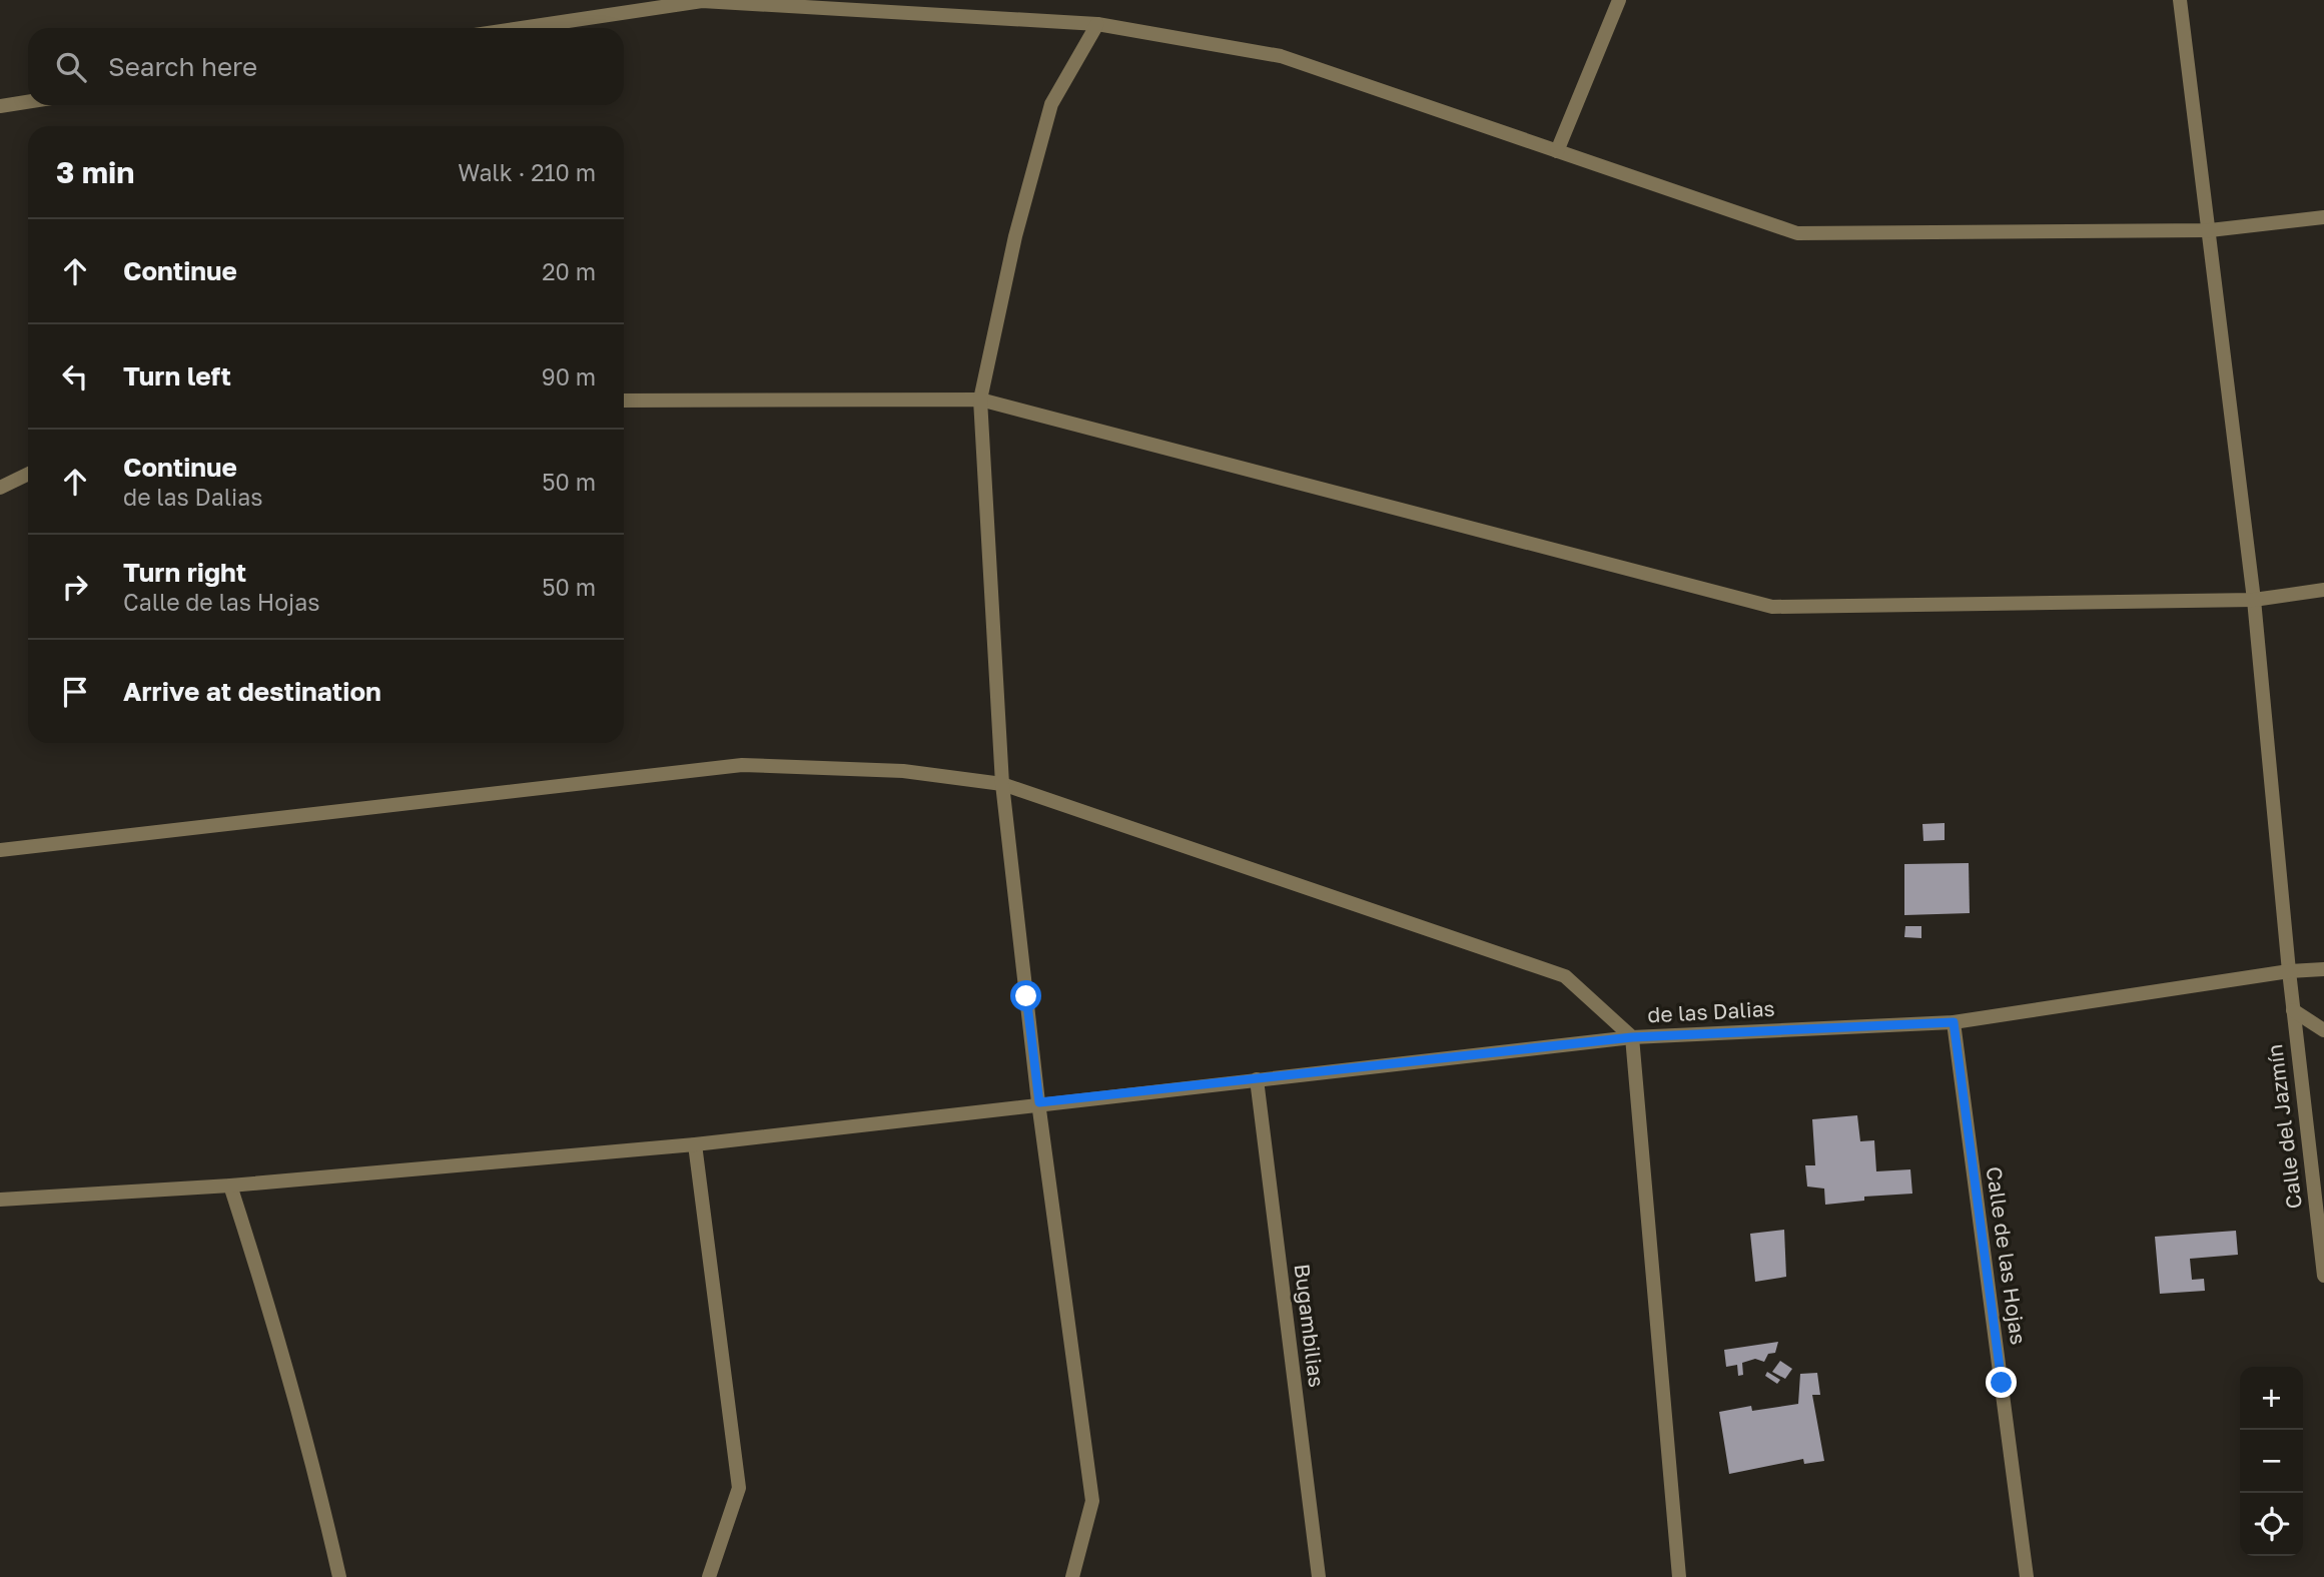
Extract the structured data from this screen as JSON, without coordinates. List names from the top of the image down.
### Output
{
  "streets": {
    "street": [
      "de las Dalias",
      "Calle del Jazmín",
      "Calle de las Hojas",
      "Bugambilias"
    ]
  },
  "crossings": [
    ["de las Dalias", "Calle del Jazmín"],
    ["de las Dalias", "Calle de las Hojas"]
  ],
  "page": {
    "search": "Search here",
    "heading": ["3 min", "Walk · 210 m"],
    "list": [
      ["Continue", "20 m"],
      ["Turn left", "90 m"],
      ["Continue", "de las Dalias", "50 m"],
      ["Turn right", "Calle de las Hojas", "50 m"],
      "Arrive at destination"
    ],
    "map_buttons": ["+", "−"]
  }
}
